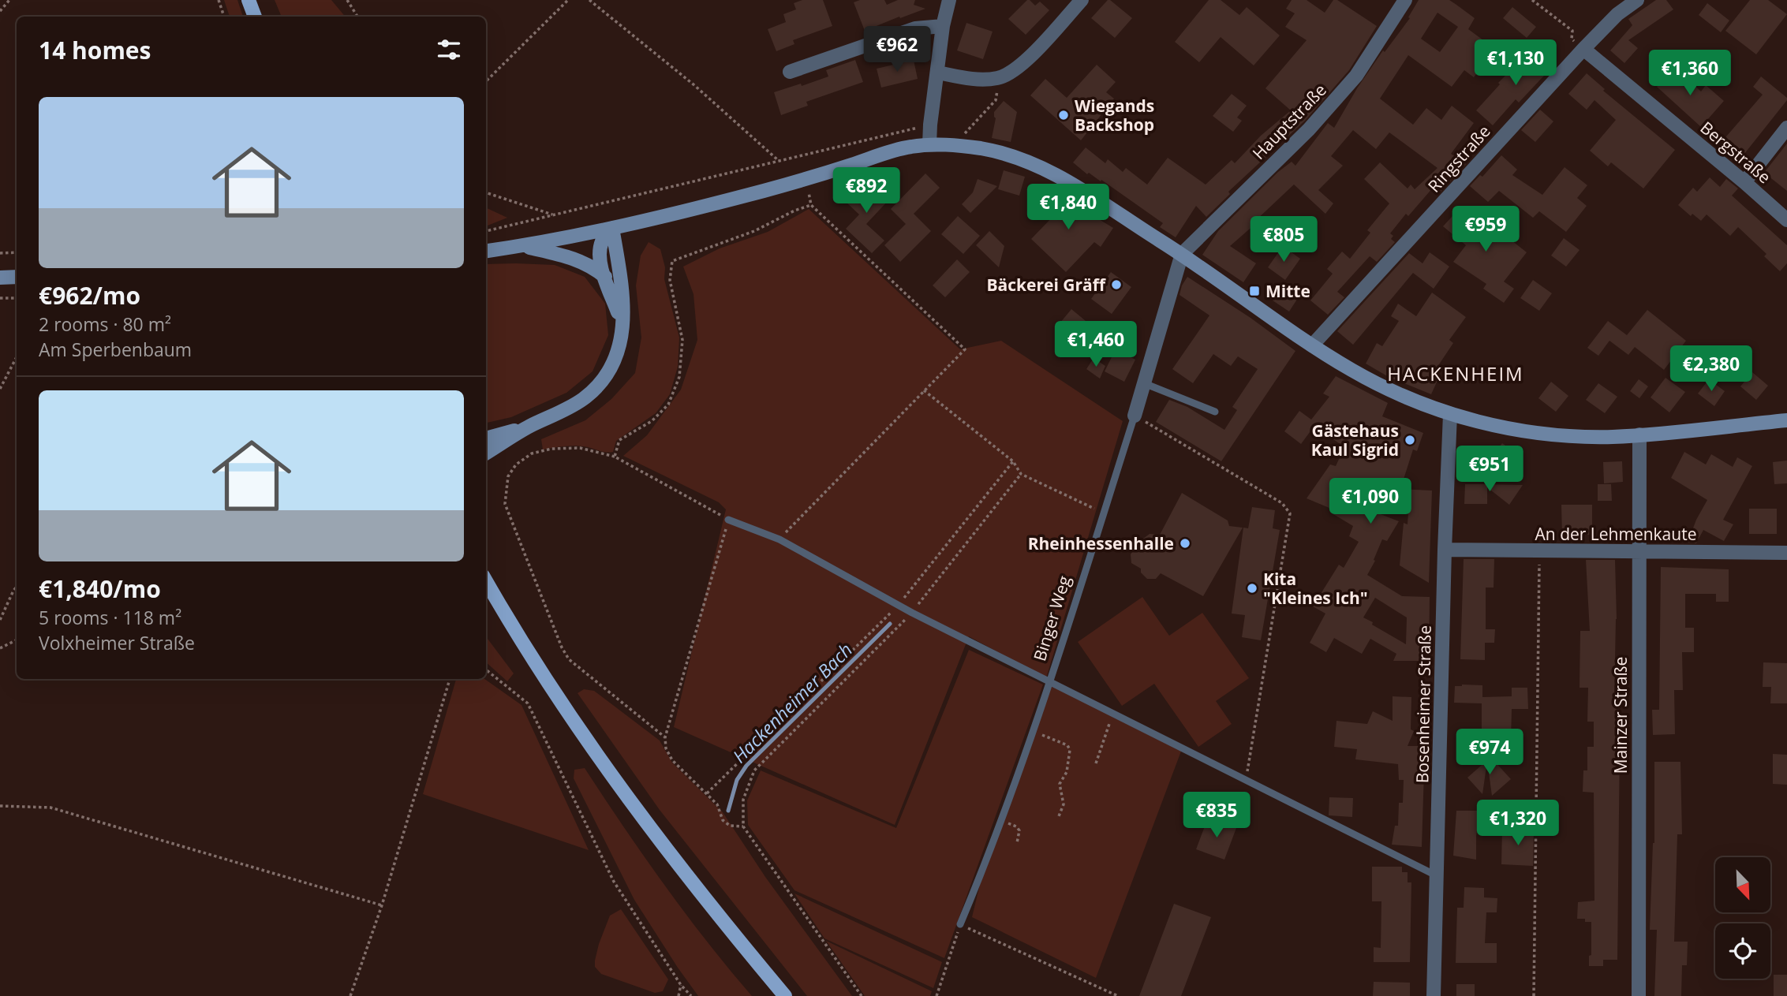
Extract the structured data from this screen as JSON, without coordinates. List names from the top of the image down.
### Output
{
  "streets": {
    "street": [
      "Hauptstraße",
      "Bergstraße",
      "Ringstraße",
      "An der Lehmenkaute",
      "Binger Weg",
      "Bosenheimer Straße",
      "Mainzer Straße"
    ]
  },
  "crossings": [
    ["Hauptstraße", "Binger Weg"],
    ["Bergstraße", "Ringstraße"],
    ["An der Lehmenkaute", "Bosenheimer Straße"],
    ["An der Lehmenkaute", "Mainzer Straße"]
  ],
  "districts": ["HACKENHEIM"],
  "water": ["Hackenheimer Bach"],
  "places": {
    "other": [
      "Wiegands Backshop",
      "Bäckerei Gräff",
      "Gästehaus Kaul Sigrid",
      "Rheinhessenhalle",
      "Kita \"Kleines Ich\""
    ],
    "transit": ["Mitte"]
  },
  "north": "bottom right",
  "page": {
    "heading": "14 homes",
    "price": [
      "€962",
      "€1,130",
      "€1,360",
      "€892",
      "€1,840",
      "€959",
      "€805",
      "€1,460",
      "€2,380",
      "€951",
      "€1,090",
      "€974",
      "€835",
      "€1,320"
    ],
    "list": [
      {
        "name": "€962/mo",
        "note": "2 rooms · 80 m² · Am Sperbenbaum"
      },
      {
        "name": "€1,840/mo",
        "note": "5 rooms · 118 m² · Volxheimer Straße"
      }
    ]
  }
}
